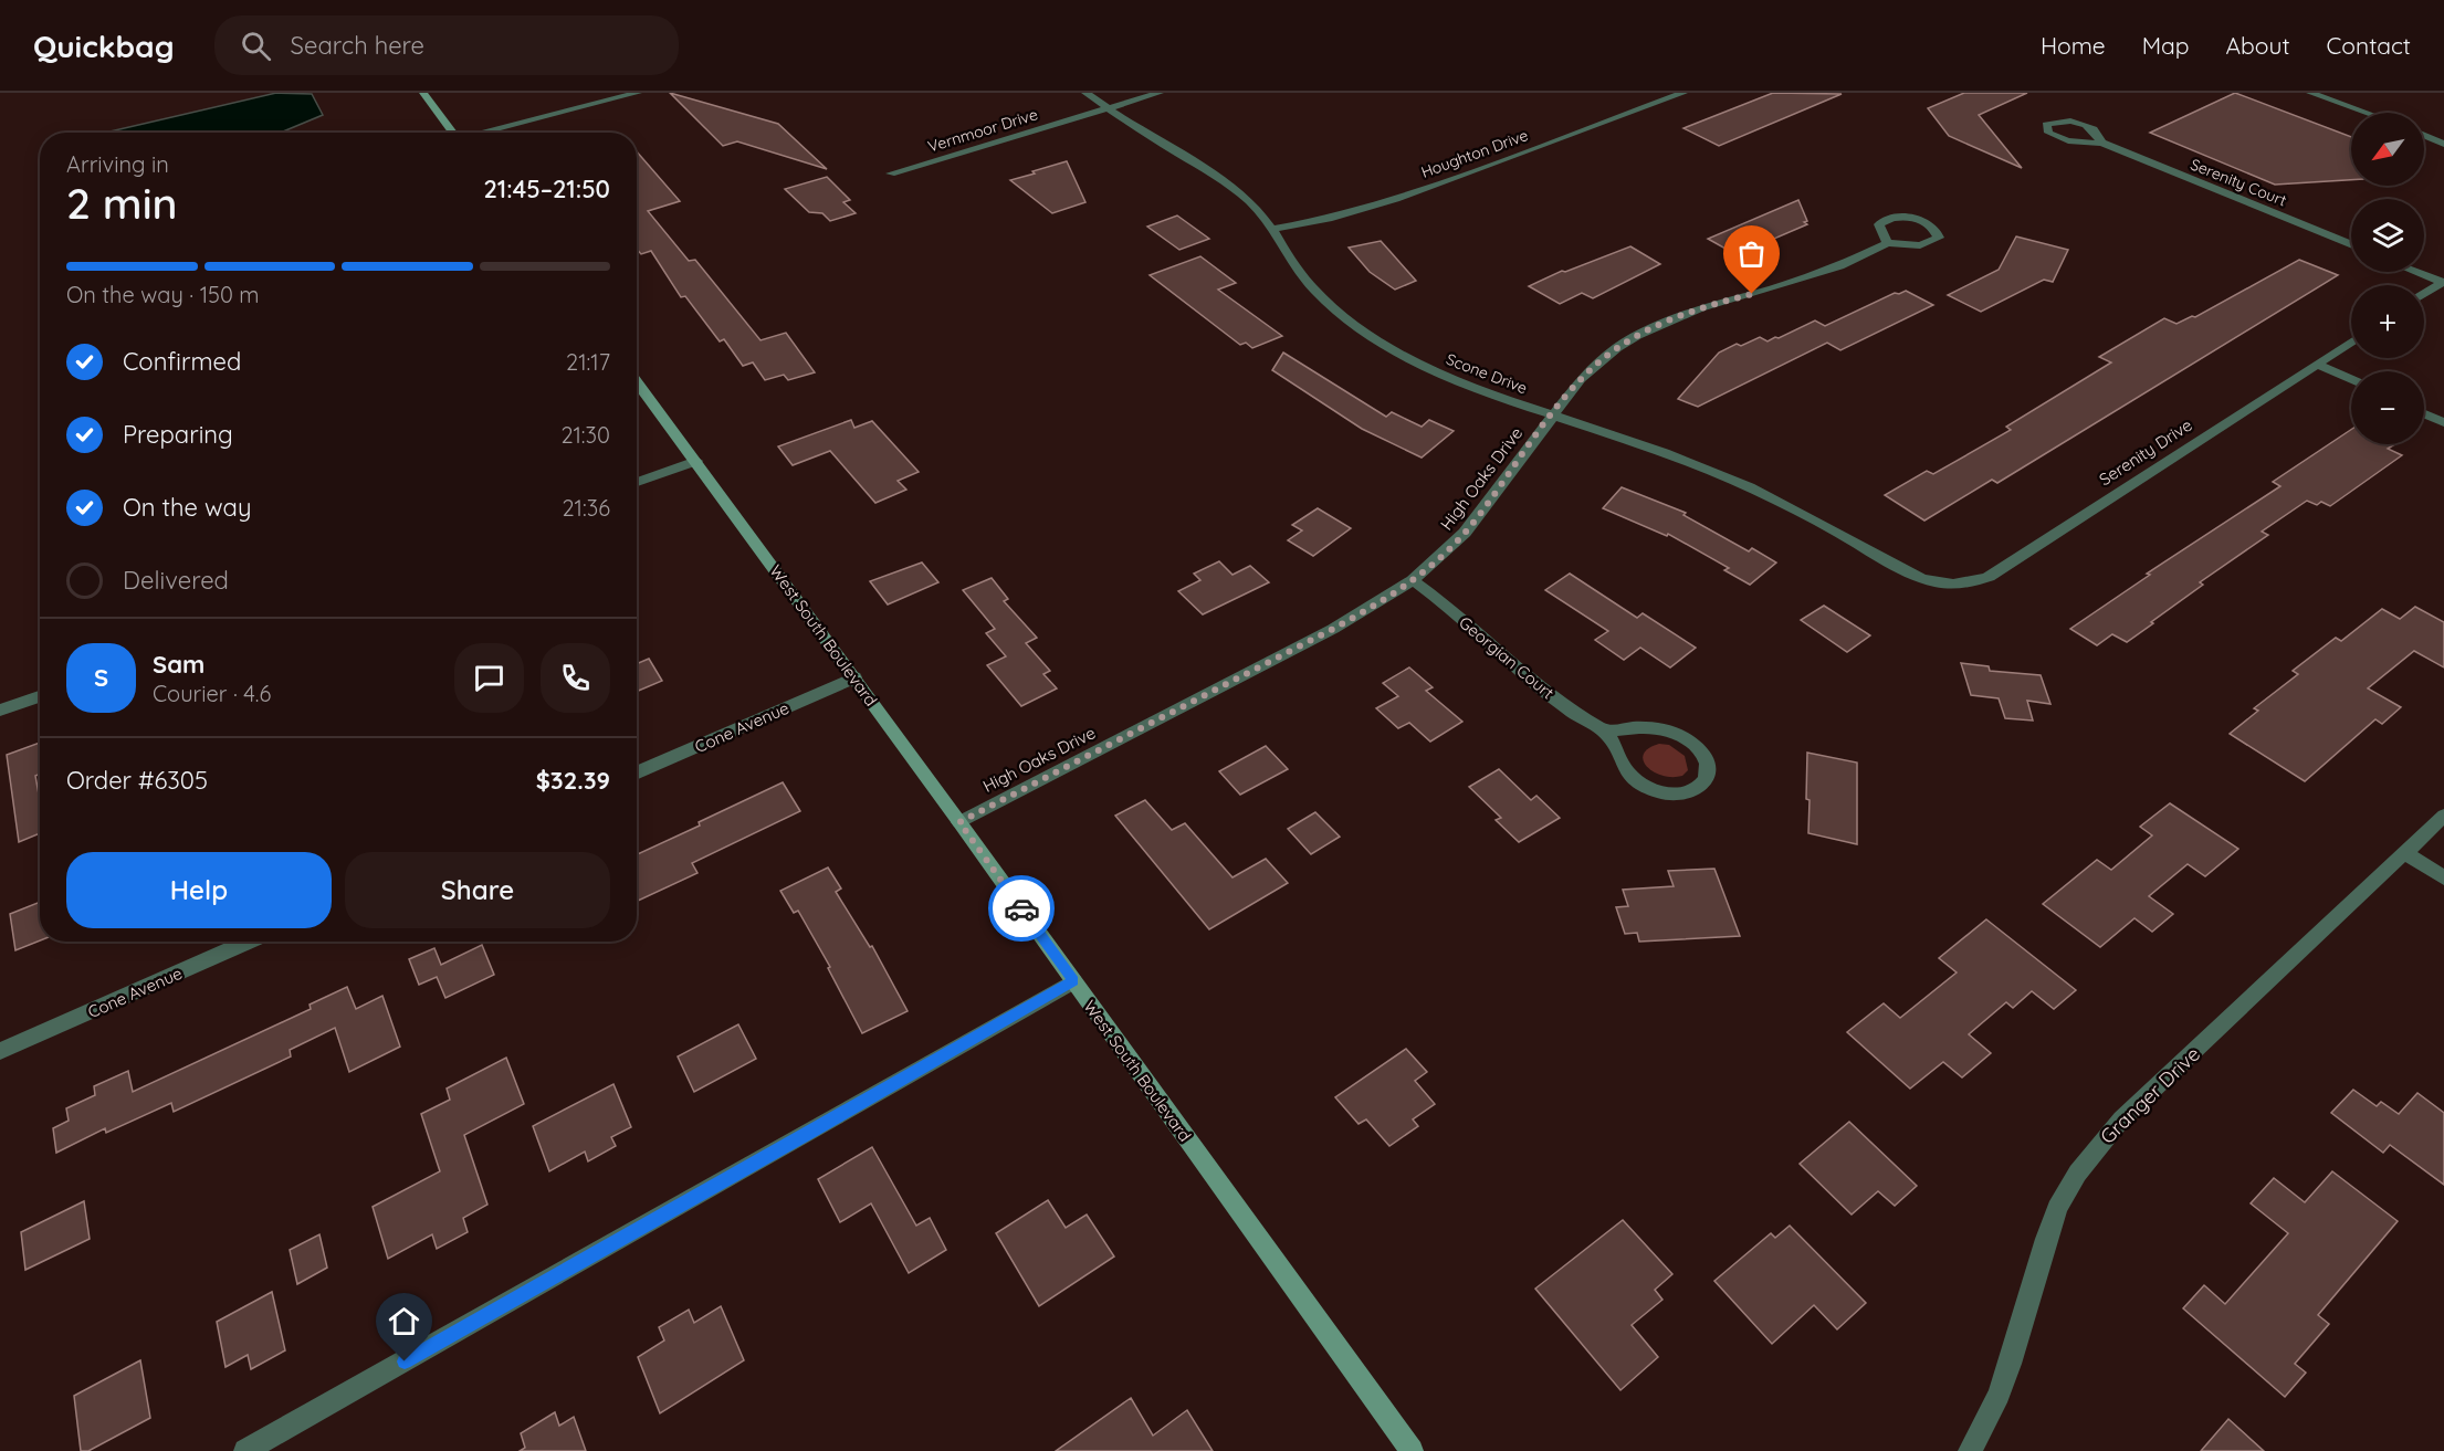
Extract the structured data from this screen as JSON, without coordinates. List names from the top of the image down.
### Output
{
  "streets": {
    "street": [
      "Vernmoor Drive",
      "Houghton Drive",
      "Serenity Court",
      "Scone Drive",
      "Serenity Drive",
      "High Oaks Drive",
      "West South Boulevard",
      "Georgian Court",
      "Cone Avenue",
      "Granger Drive"
    ]
  },
  "crossings": [
    ["Vernmoor Drive", "Scone Drive"],
    ["Houghton Drive", "Scone Drive"],
    ["Scone Drive", "Serenity Drive"],
    ["Scone Drive", "High Oaks Drive"],
    ["High Oaks Drive", "West South Boulevard"],
    ["High Oaks Drive", "Georgian Court"],
    ["West South Boulevard", "Cone Avenue"]
  ],
  "north": "bottom left",
  "page": {
    "header": "Quickbag",
    "search": "Search here",
    "nav": [
      "Home",
      "Map",
      "About",
      "Contact"
    ],
    "map_buttons": ["+", "−"],
    "heading": ["2 min", "Arriving in", "21:45–21:50"],
    "panel": [
      "Sam",
      "Courier · 4.6",
      "Order #6305",
      "$32.39"
    ],
    "bar": "On the way · 150 m",
    "list": [
      ["Confirmed", "21:17"],
      ["Preparing", "21:30"],
      ["On the way", "21:36"],
      "Delivered"
    ],
    "round": "S",
    "buttons": ["Help", "Share"]
  }
}
